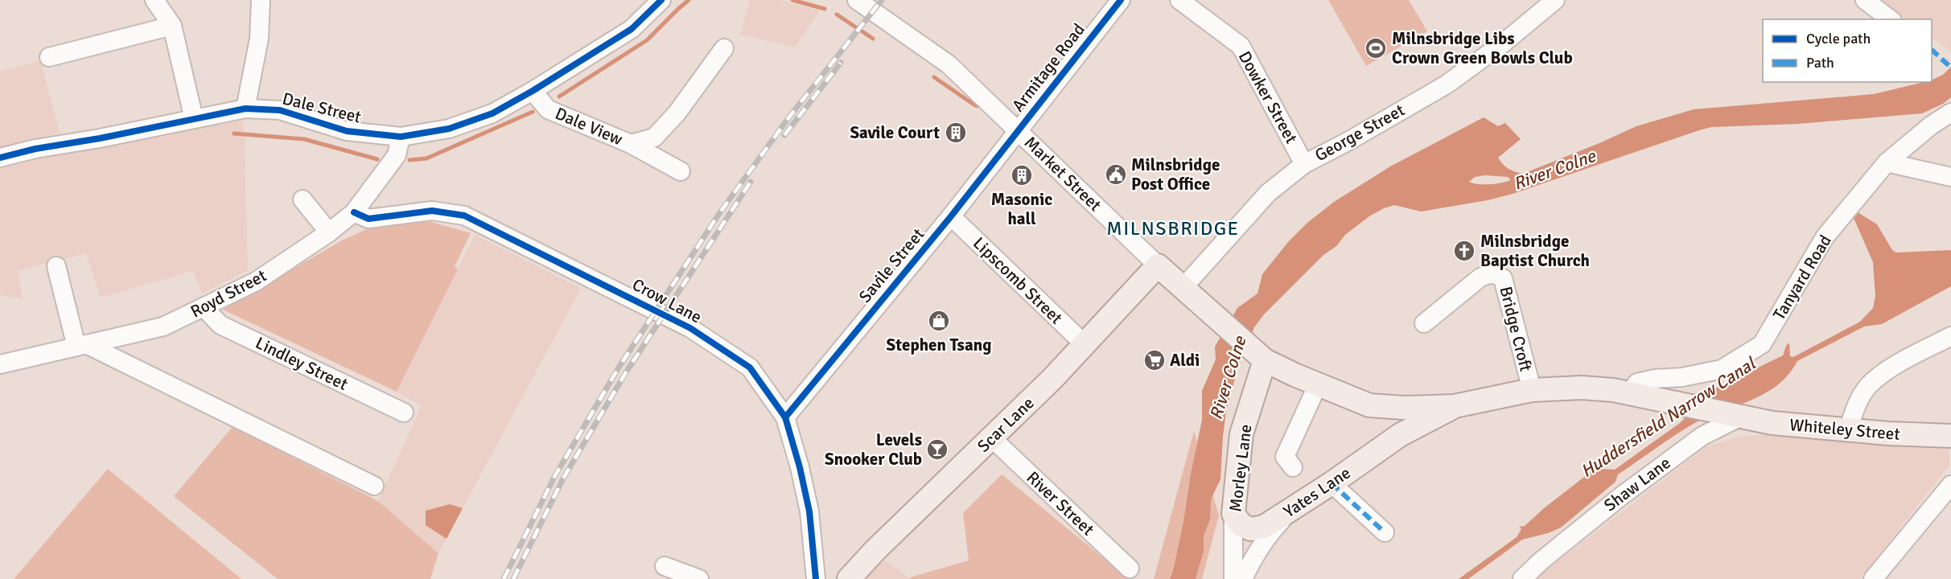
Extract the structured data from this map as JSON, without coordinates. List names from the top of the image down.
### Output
{
  "streets": {
    "main road": [
      "Market Street",
      "Scar Lane",
      "Whiteley Street",
      "Morley Lane",
      "Yates Lane"
    ],
    "street": [
      "Armitage Road",
      "Dowker Street",
      "Dale Street",
      "Dale View",
      "George Street",
      "Savile Street",
      "Tanyard Road",
      "Lipscomb Street",
      "Royd Street",
      "Crow Lane",
      "Bridge Croft",
      "Lindley Street",
      "Shaw Lane",
      "River Street"
    ]
  },
  "crossings": [
    ["Armitage Road", "Market Street"],
    ["Armitage Road", "Savile Street"],
    ["Dowker Street", "George Street"],
    ["Dale Street", "Dale View"],
    ["Dale Street", "Royd Street"],
    ["George Street", "Market Street"],
    ["Market Street", "Savile Street"],
    ["Market Street", "Tanyard Road"],
    ["Market Street", "Bridge Croft"],
    ["Market Street", "Scar Lane"],
    ["Market Street", "Whiteley Street"],
    ["Market Street", "Morley Lane"],
    ["Market Street", "Yates Lane"],
    ["Savile Street", "Lipscomb Street"],
    ["Savile Street", "Crow Lane"],
    ["Lipscomb Street", "Scar Lane"],
    ["Royd Street", "Crow Lane"],
    ["Royd Street", "Lindley Street"],
    ["Scar Lane", "River Street"],
    ["Whiteley Street", "Shaw Lane"],
    ["Morley Lane", "Yates Lane"]
  ],
  "districts": ["MILNSBRIDGE"],
  "water": ["River Colne", "Huddersfield Narrow Canal"],
  "places": {
    "sports": ["Milnsbridge Libs Crown Green Bowls Club"],
    "building": ["Savile Court", "Masonic hall"],
    "public building": ["Milnsbridge Post Office"],
    "church": ["Milnsbridge Baptist Church"],
    "shop": ["Stephen Tsang"],
    "supermarket": ["Aldi"],
    "bar": ["Levels Snooker Club"]
  },
  "legend": ["Cycle path", "Path"]
}
